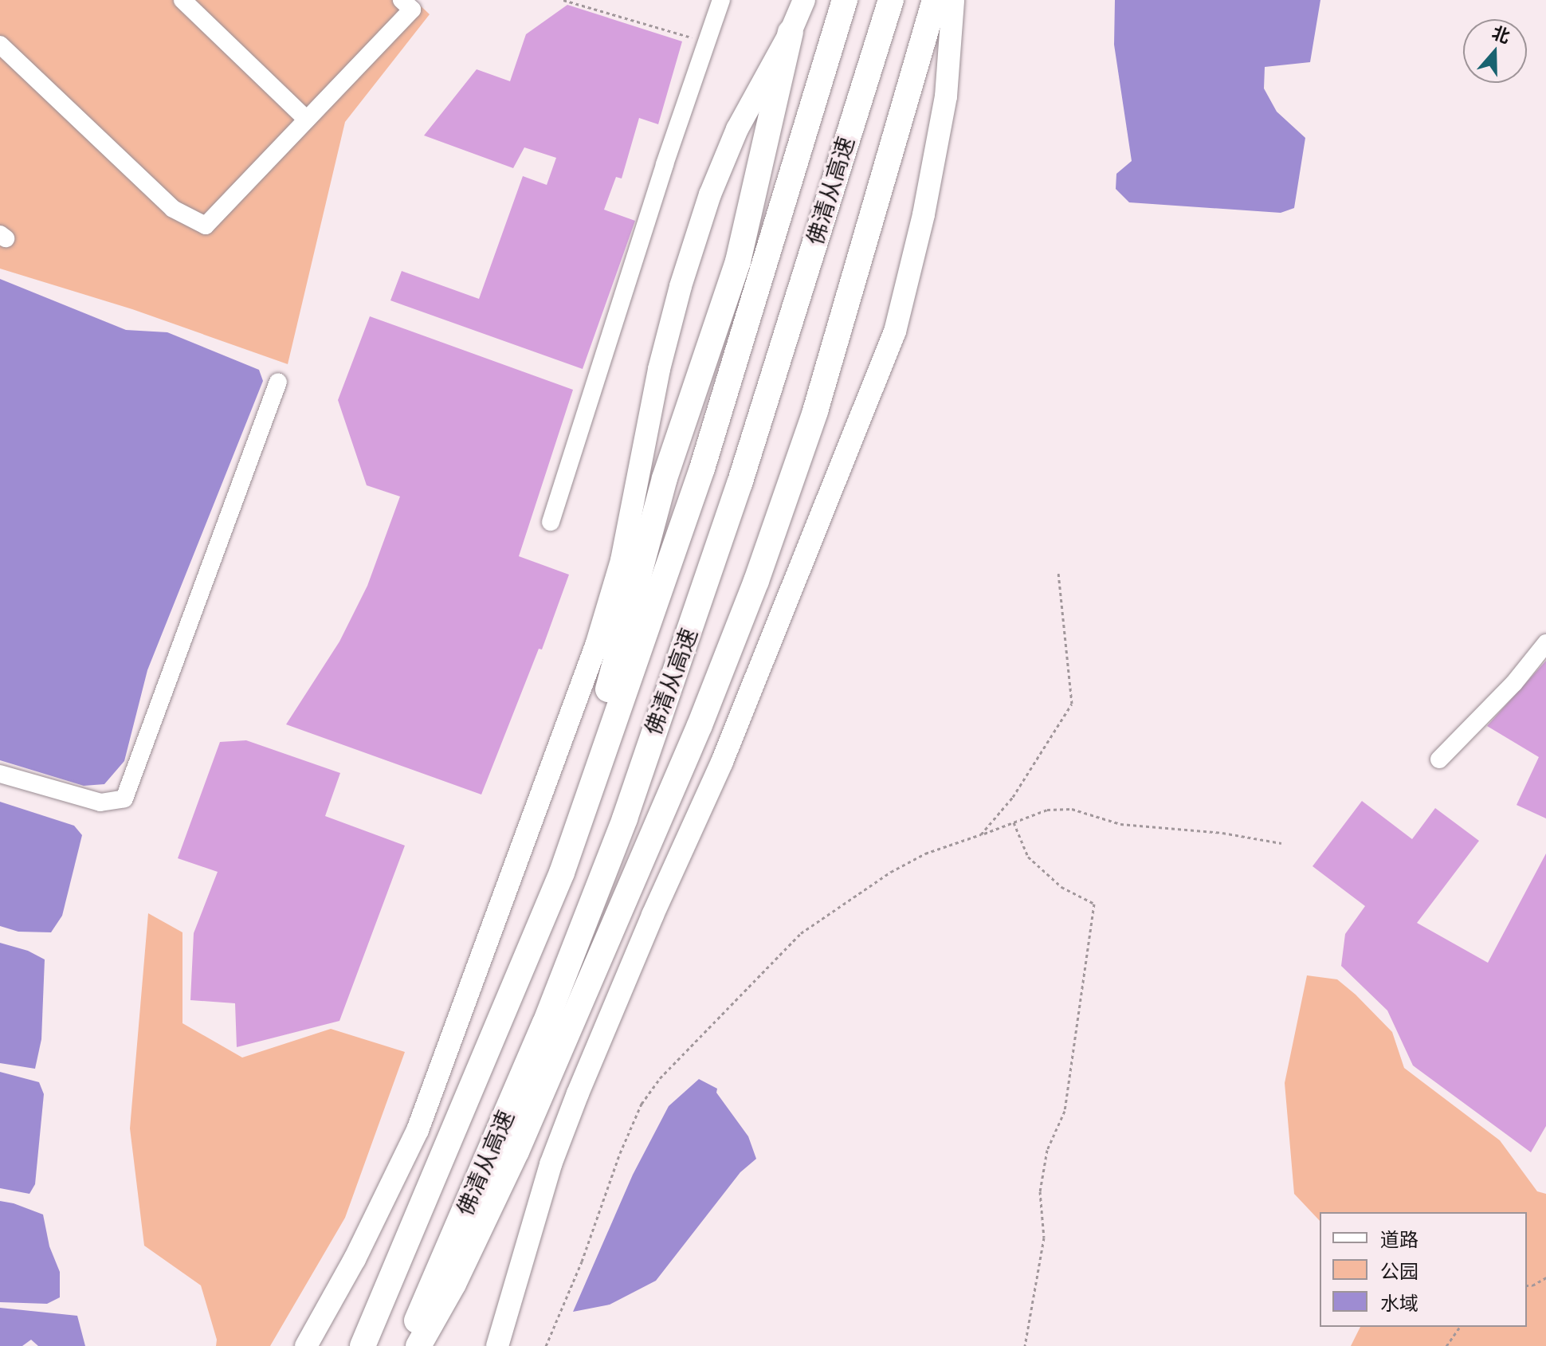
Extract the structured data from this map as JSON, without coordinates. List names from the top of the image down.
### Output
{
  "streets": {
    "highway": ["佛清从高速"]
  },
  "legend": ["道路", "公园", "水域"],
  "north": "top"
}
